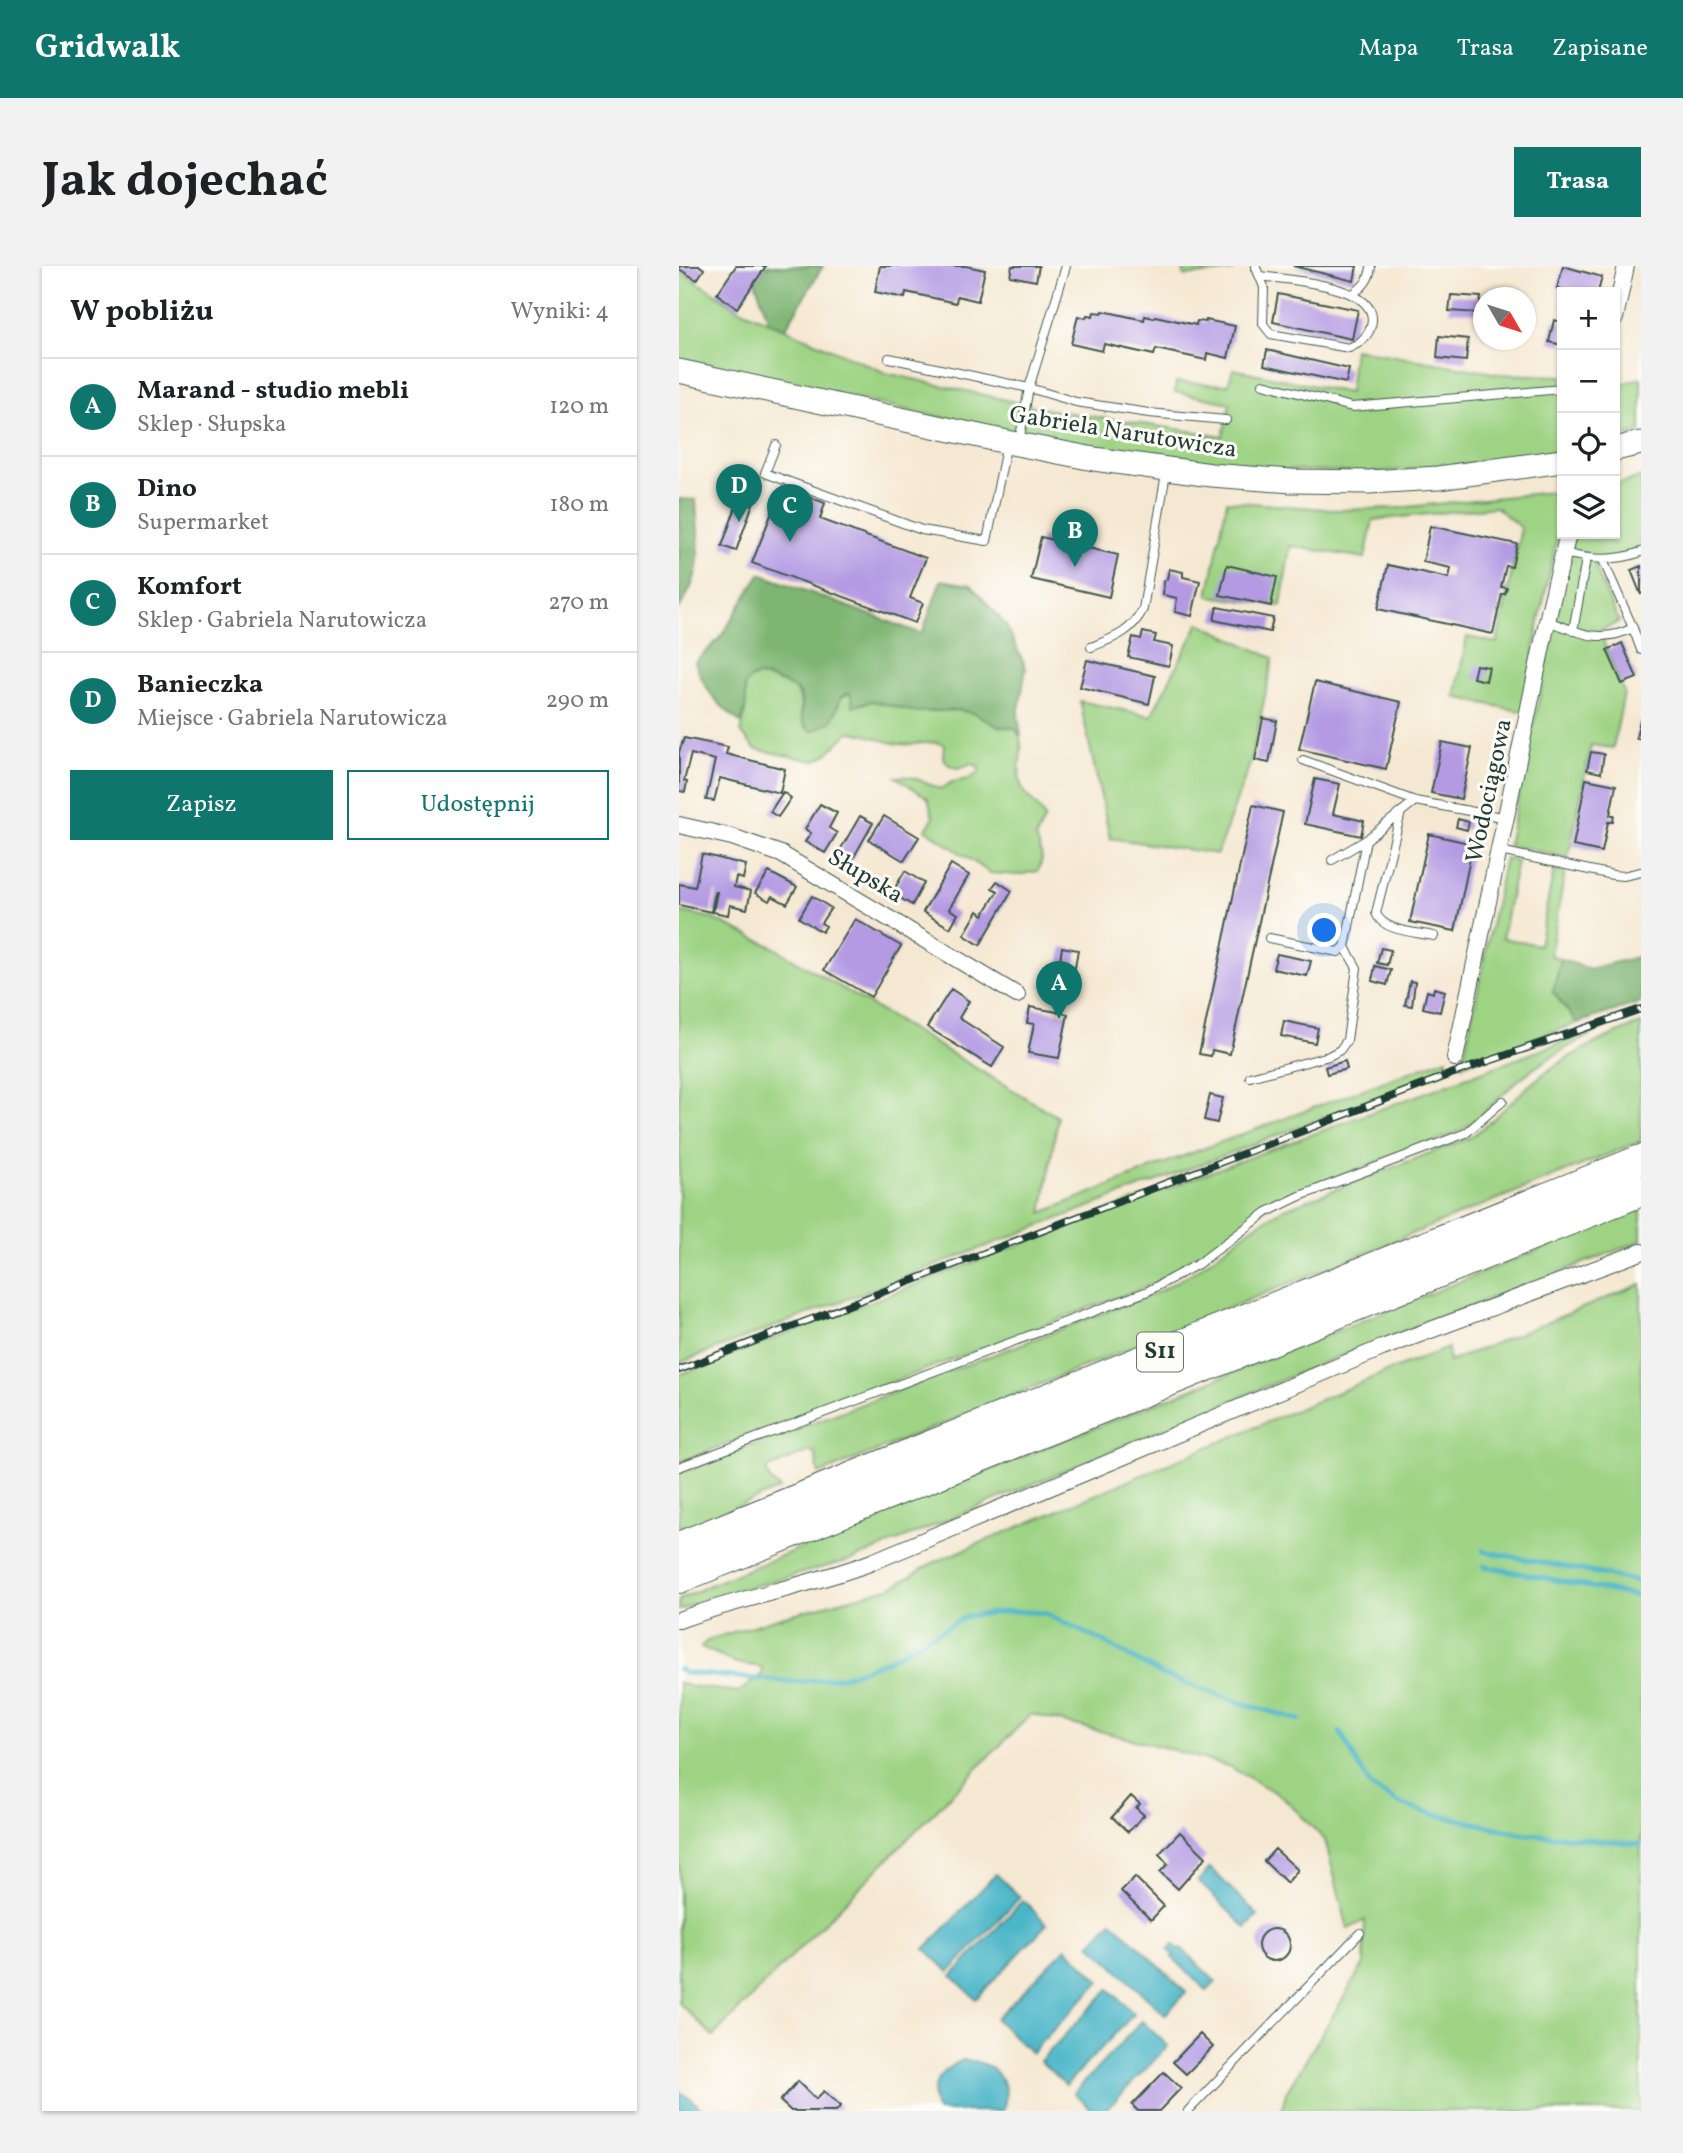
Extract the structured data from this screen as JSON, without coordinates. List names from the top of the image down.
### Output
{
  "streets": {
    "highway": ["S11"],
    "main road": ["Gabriela Narutowicza"],
    "street": ["Wodociągowa", "Słupska"]
  },
  "north": "bottom right",
  "page": {
    "header": "Gridwalk",
    "nav": ["Mapa", "Trasa", "Zapisane"],
    "buttons": [
      "Trasa",
      ["Zapisz", "Udostępnij"]
    ],
    "title": "Jak dojechać",
    "heading": ["W pobliżu", "Wyniki: 4"],
    "map_buttons": ["+", "−"],
    "list": [
      {
        "mark": "A",
        "name": "Marand - studio mebli",
        "note": "Sklep · Słupska",
        "value": "120 m"
      },
      {
        "mark": "B",
        "name": "Dino",
        "note": "Supermarket",
        "value": "180 m"
      },
      {
        "mark": "C",
        "name": "Komfort",
        "note": "Sklep · Gabriela Narutowicza",
        "value": "270 m"
      },
      {
        "mark": "D",
        "name": "Banieczka",
        "note": "Miejsce · Gabriela Narutowicza",
        "value": "290 m"
      }
    ],
    "pins": [
      "D",
      "C",
      "B",
      "A"
    ]
  }
}
